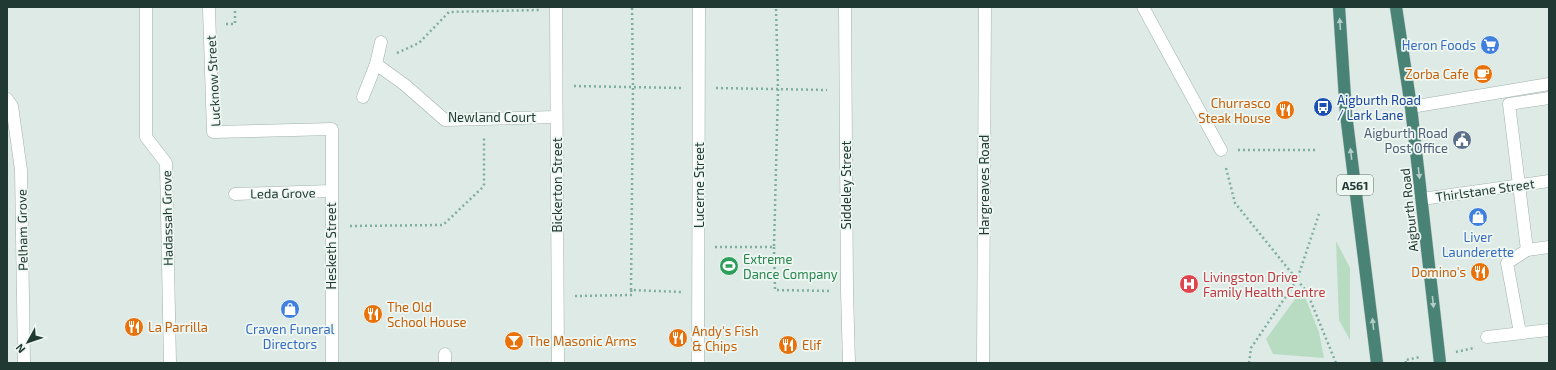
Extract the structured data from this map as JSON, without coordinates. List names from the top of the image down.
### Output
{
  "streets": {
    "highway": ["A561", "Aigburth Road"],
    "street": [
      "Lucknow Street",
      "Newland Court",
      "Bickerton Street",
      "Lucerne Street",
      "Siddeley Street",
      "Hargreaves Road",
      "Thirlstane Street",
      "Leda Grove",
      "Hadassah Grove",
      "Pelham Grove",
      "Hesketh Street"
    ]
  },
  "crossings": [
    ["Lucknow Street", "Hesketh Street"],
    ["Newland Court", "Bickerton Street"],
    ["Thirlstane Street", "Aigburth Road"],
    ["Leda Grove", "Hesketh Street"]
  ],
  "places": {
    "supermarket": ["Heron Foods"],
    "cafe": ["Zorba Cafe"],
    "bus stop": ["Aigburth Road / Lark Lane"],
    "restaurant": [
      "Churrasco Steak House",
      "Domino's",
      "The Old School House",
      "La Parrilla",
      "Andy's Fish & Chips",
      "Elif"
    ],
    "public building": ["Aigburth Road Post Office"],
    "shop": ["Liver Launderette", "Craven Funeral Directors"],
    "sports": ["Extreme Dance Company"],
    "hospital": ["Livingston Drive Family Health Centre"],
    "bar": ["The Masonic Arms"]
  },
  "north": "bottom left"
}
